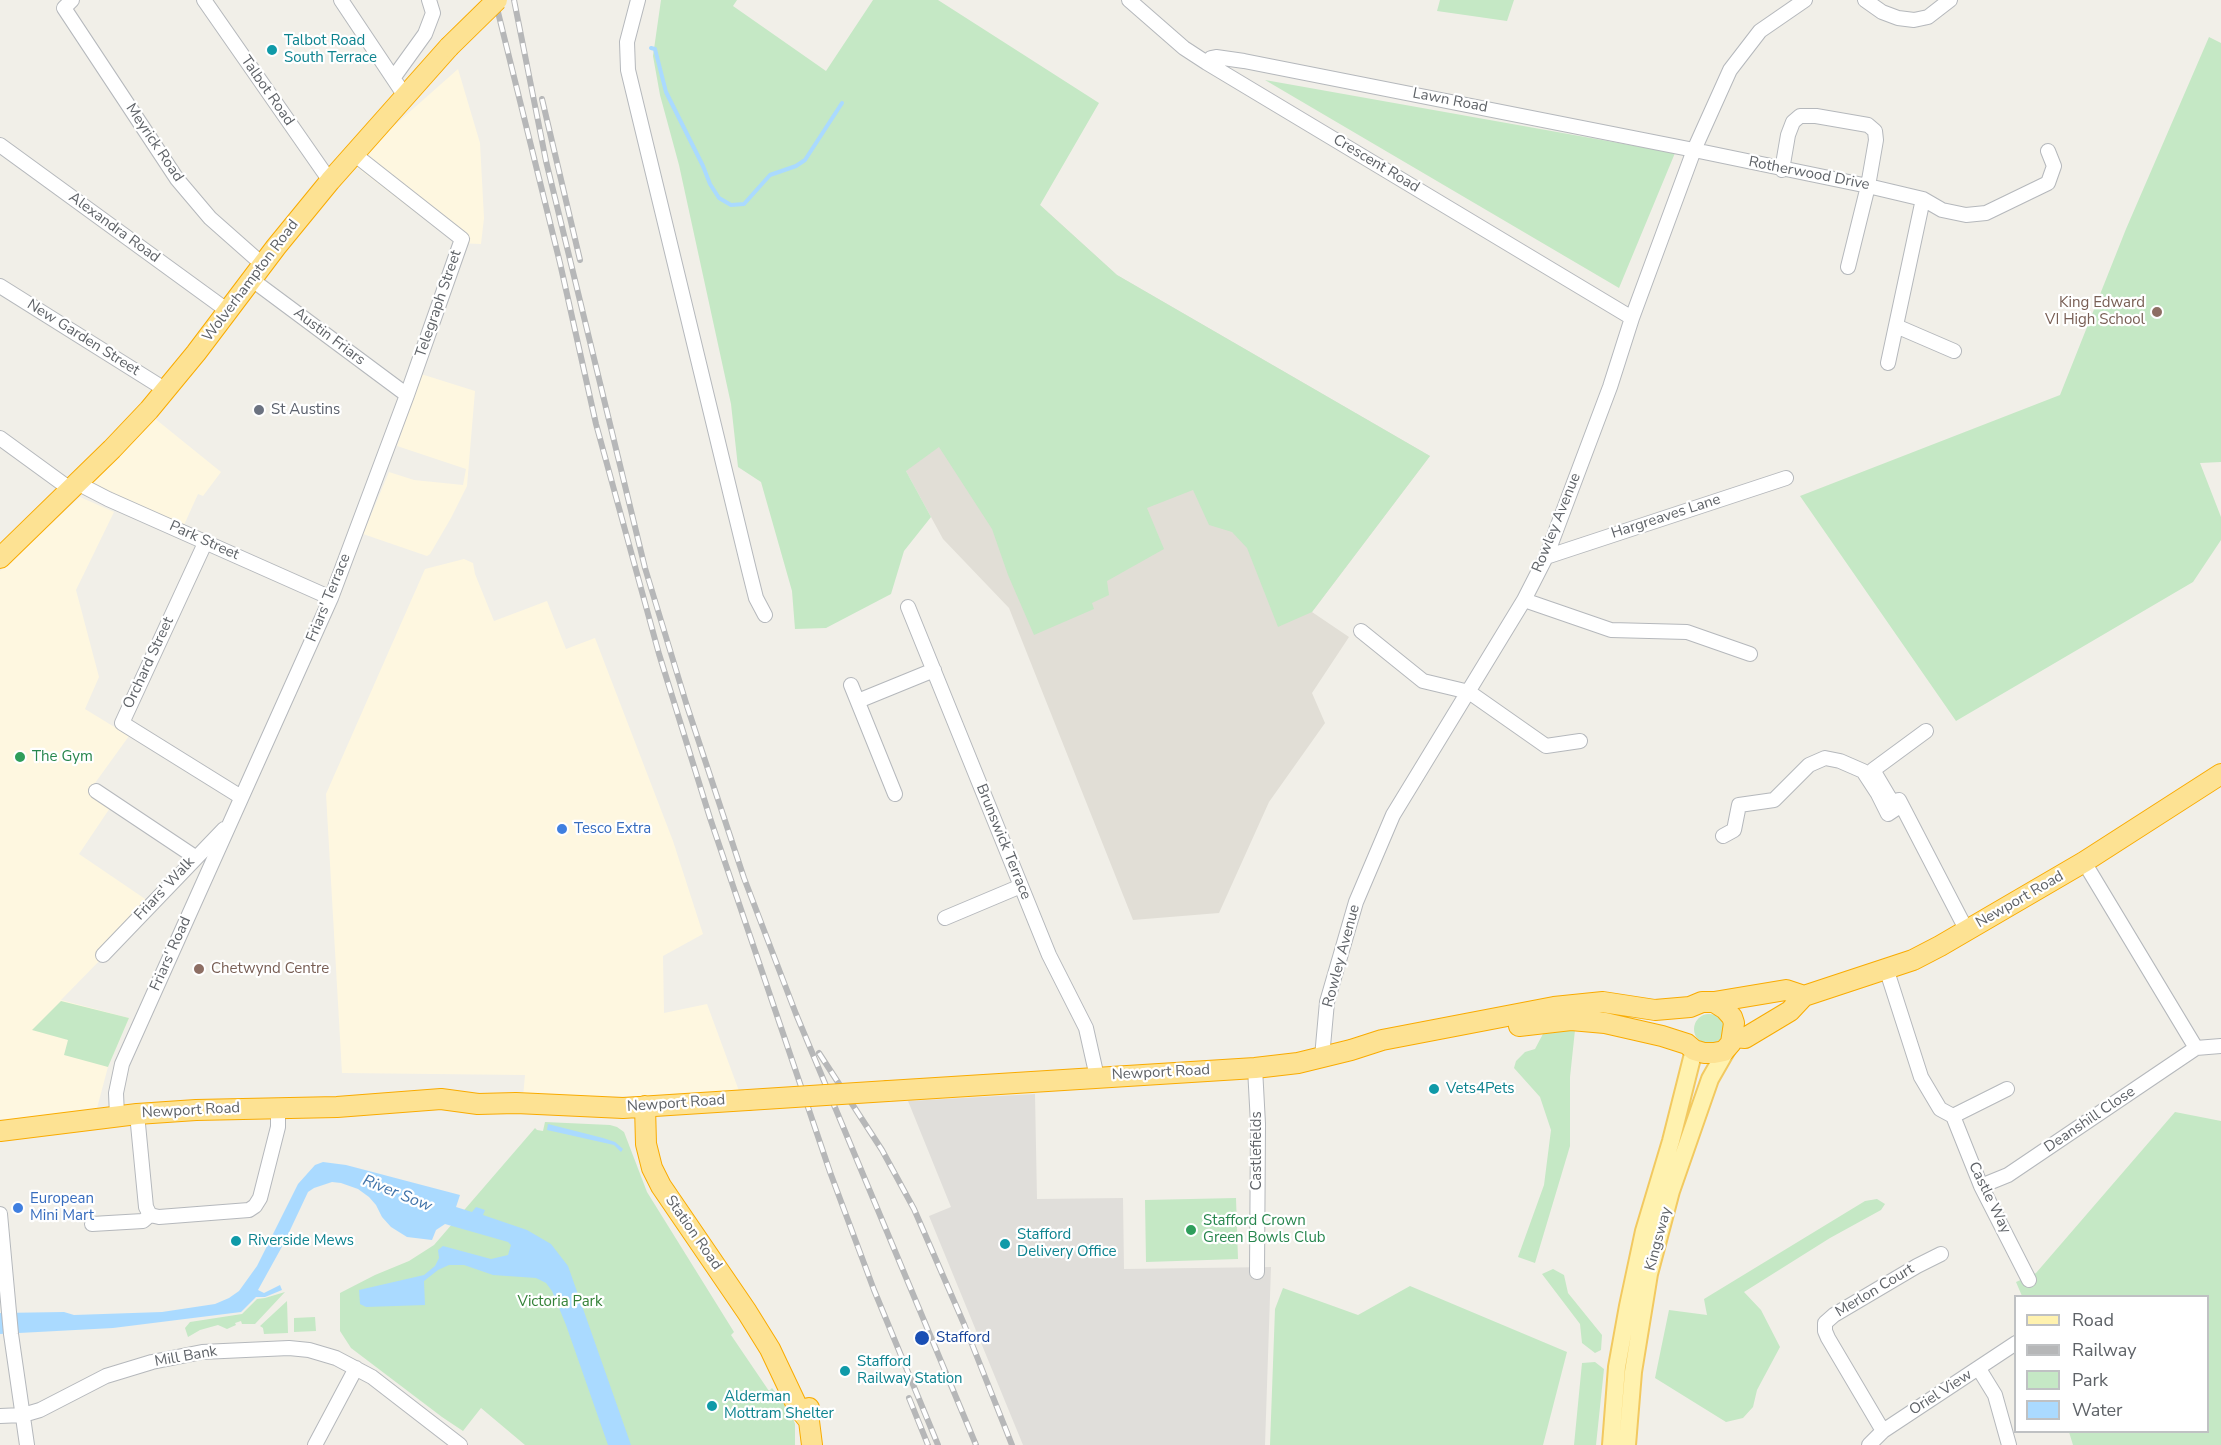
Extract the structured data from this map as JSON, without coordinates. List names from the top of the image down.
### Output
{
  "streets": {
    "highway": ["Wolverhampton Road", "Newport Road", "Station Road"],
    "main road": ["Kingsway"],
    "street": [
      "Talbot Road",
      "Lawn Road",
      "Meyrick Road",
      "Crescent Road",
      "Rotherwood Drive",
      "Alexandra Road",
      "Telegraph Street",
      "Austin Friars",
      "New Garden Street",
      "Hargreaves Lane",
      "Rowley Avenue",
      "Park Street",
      "Friars' Terrace",
      "Orchard Street",
      "Brunswick Terrace",
      "Friars' Walk",
      "Friars' Road",
      "Deanshill Close",
      "Castlefields",
      "Castle Way",
      "Merlon Court",
      "Mill Bank",
      "Oriel View"
    ]
  },
  "crossings": [
    ["Talbot Road", "Wolverhampton Road"],
    ["Lawn Road", "Crescent Road"],
    ["Lawn Road", "Rotherwood Drive"],
    ["Lawn Road", "Rowley Avenue"],
    ["Meyrick Road", "Wolverhampton Road"],
    ["Meyrick Road", "Austin Friars"],
    ["Crescent Road", "Rowley Avenue"],
    ["Rotherwood Drive", "Rowley Avenue"],
    ["Alexandra Road", "Wolverhampton Road"],
    ["Wolverhampton Road", "Telegraph Street"],
    ["Wolverhampton Road", "Austin Friars"],
    ["Wolverhampton Road", "New Garden Street"],
    ["Wolverhampton Road", "Park Street"],
    ["Telegraph Street", "Austin Friars"],
    ["Telegraph Street", "Friars' Terrace"],
    ["Austin Friars", "Friars' Terrace"],
    ["Hargreaves Lane", "Rowley Avenue"],
    ["Rowley Avenue", "Newport Road"],
    ["Park Street", "Friars' Terrace"],
    ["Park Street", "Orchard Street"],
    ["Friars' Terrace", "Orchard Street"],
    ["Friars' Terrace", "Friars' Road"],
    ["Orchard Street", "Friars' Road"],
    ["Brunswick Terrace", "Newport Road"],
    ["Friars' Walk", "Friars' Road"],
    ["Newport Road", "Friars' Road"],
    ["Newport Road", "Castlefields"],
    ["Newport Road", "Castle Way"],
    ["Newport Road", "Station Road"],
    ["Newport Road", "Kingsway"],
    ["Deanshill Close", "Castle Way"],
    ["Merlon Court", "Oriel View"]
  ],
  "water": ["River Sow"],
  "parks": ["Victoria Park"],
  "places": [
    "Talbot Road South Terrace",
    "King Edward VI High School",
    "St Austins",
    "The Gym",
    "Tesco Extra",
    "Chetwynd Centre",
    "Vets4Pets",
    "European Mini Mart",
    "Stafford Crown Green Bowls Club",
    "Riverside Mews",
    "Stafford Delivery Office",
    "Stafford",
    "Stafford Railway Station",
    "Alderman Mottram Shelter"
  ],
  "legend": [
    "Road",
    "Railway",
    "Park",
    "Water"
  ]
}
